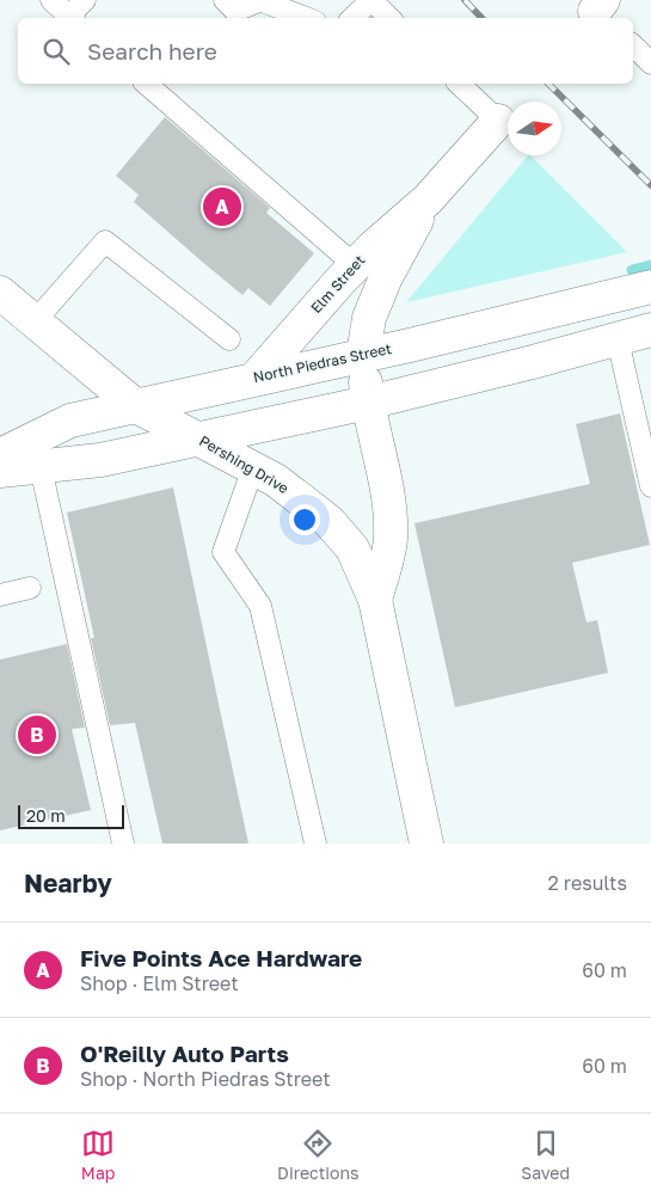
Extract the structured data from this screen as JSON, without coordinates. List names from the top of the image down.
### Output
{
  "streets": {
    "main road": ["Elm Street", "North Piedras Street", "Pershing Drive"]
  },
  "crossings": [
    ["Elm Street", "North Piedras Street"],
    ["Elm Street", "Pershing Drive"],
    ["North Piedras Street", "Pershing Drive"]
  ],
  "scale_bar": "20 m",
  "north": "right",
  "page": {
    "search": "Search here",
    "pins": ["A", "B"],
    "scale": "20 m",
    "heading": ["Nearby", "2 results"],
    "list": [
      {
        "mark": "A",
        "name": "Five Points Ace Hardware",
        "note": "Shop · Elm Street",
        "value": "60 m"
      },
      {
        "mark": "B",
        "name": "O'Reilly Auto Parts",
        "note": "Shop · North Piedras Street",
        "value": "60 m"
      }
    ],
    "nav": ["Map", "Directions", "Saved"]
  }
}
